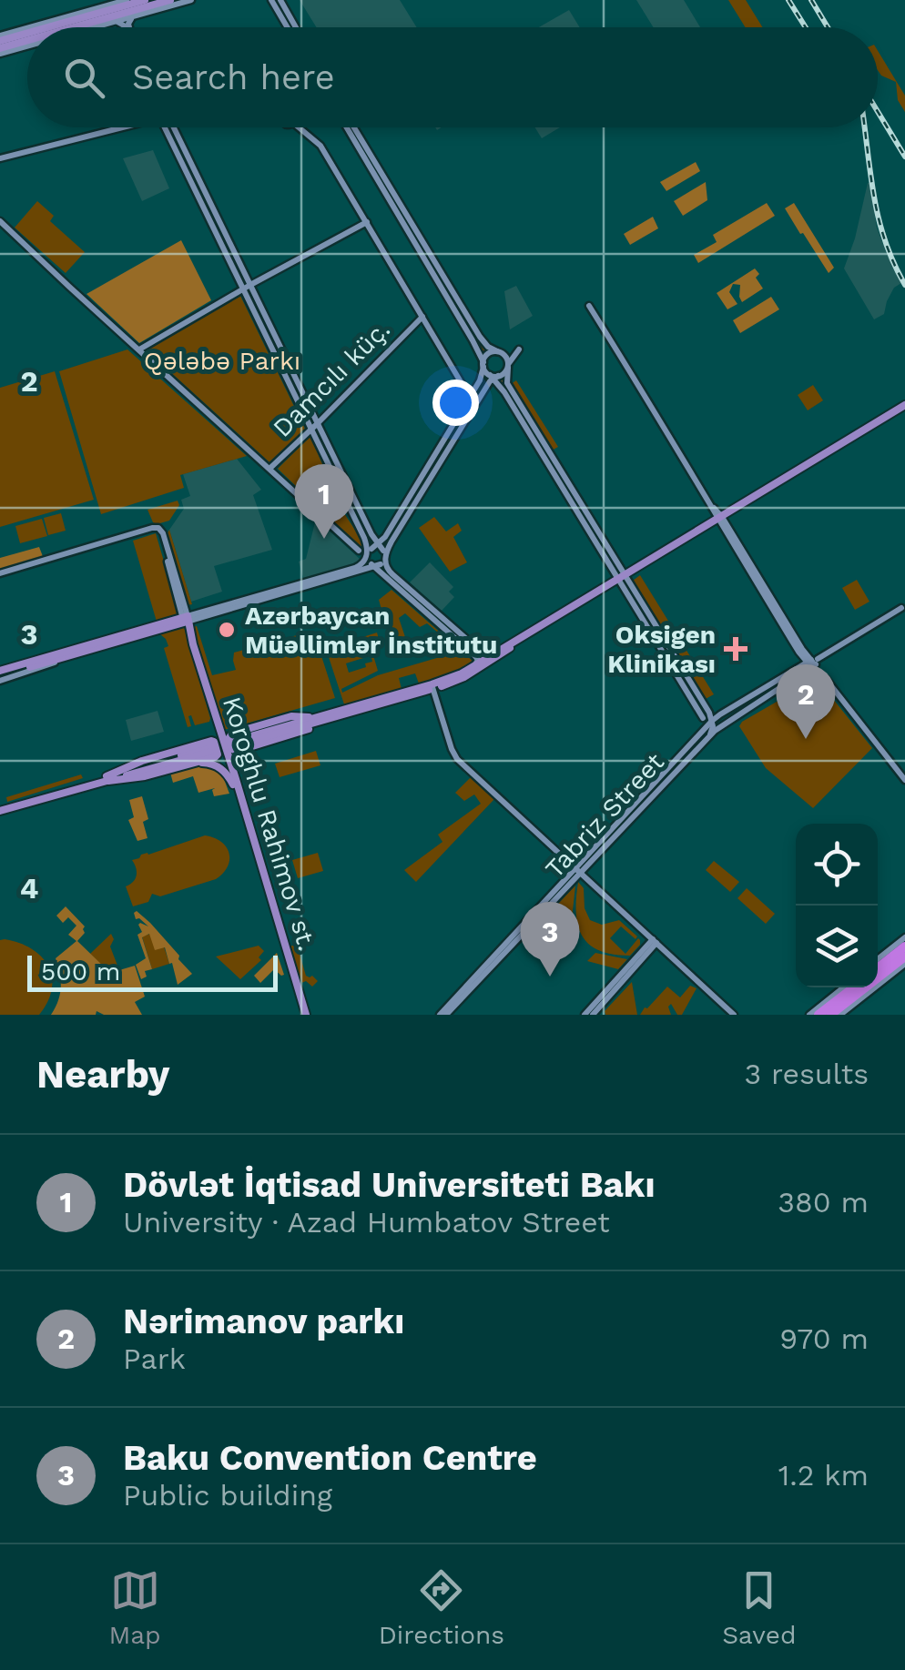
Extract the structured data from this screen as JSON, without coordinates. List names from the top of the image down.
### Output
{
  "streets": {
    "main road": ["Damcılı küç.", "Tabriz Street", "Koroghlu Rahimov st."]
  },
  "parks": ["Qələbə Parkı"],
  "places": {
    "other": ["Azərbaycan Müəllimlər İnstitutu"],
    "health": ["Oksigen Klinikası"]
  },
  "scale_bar": "500 m",
  "page": {
    "search": "Search here",
    "pins": ["1", "2", "3"],
    "scale": "500 m",
    "heading": ["Nearby", "3 results"],
    "list": [
      {
        "mark": "1",
        "name": "Dövlət İqtisad Universiteti Bakı",
        "note": "University · Azad Humbatov Street",
        "value": "380 m"
      },
      {
        "mark": "2",
        "name": "Nərimanov parkı",
        "note": "Park",
        "value": "970 m"
      },
      {
        "mark": "3",
        "name": "Baku Convention Centre",
        "note": "Public building",
        "value": "1.2 km"
      }
    ],
    "nav": ["Map", "Directions", "Saved"]
  },
  "grid": {
    "rows": ["2", "3", "4"]
  }
}
